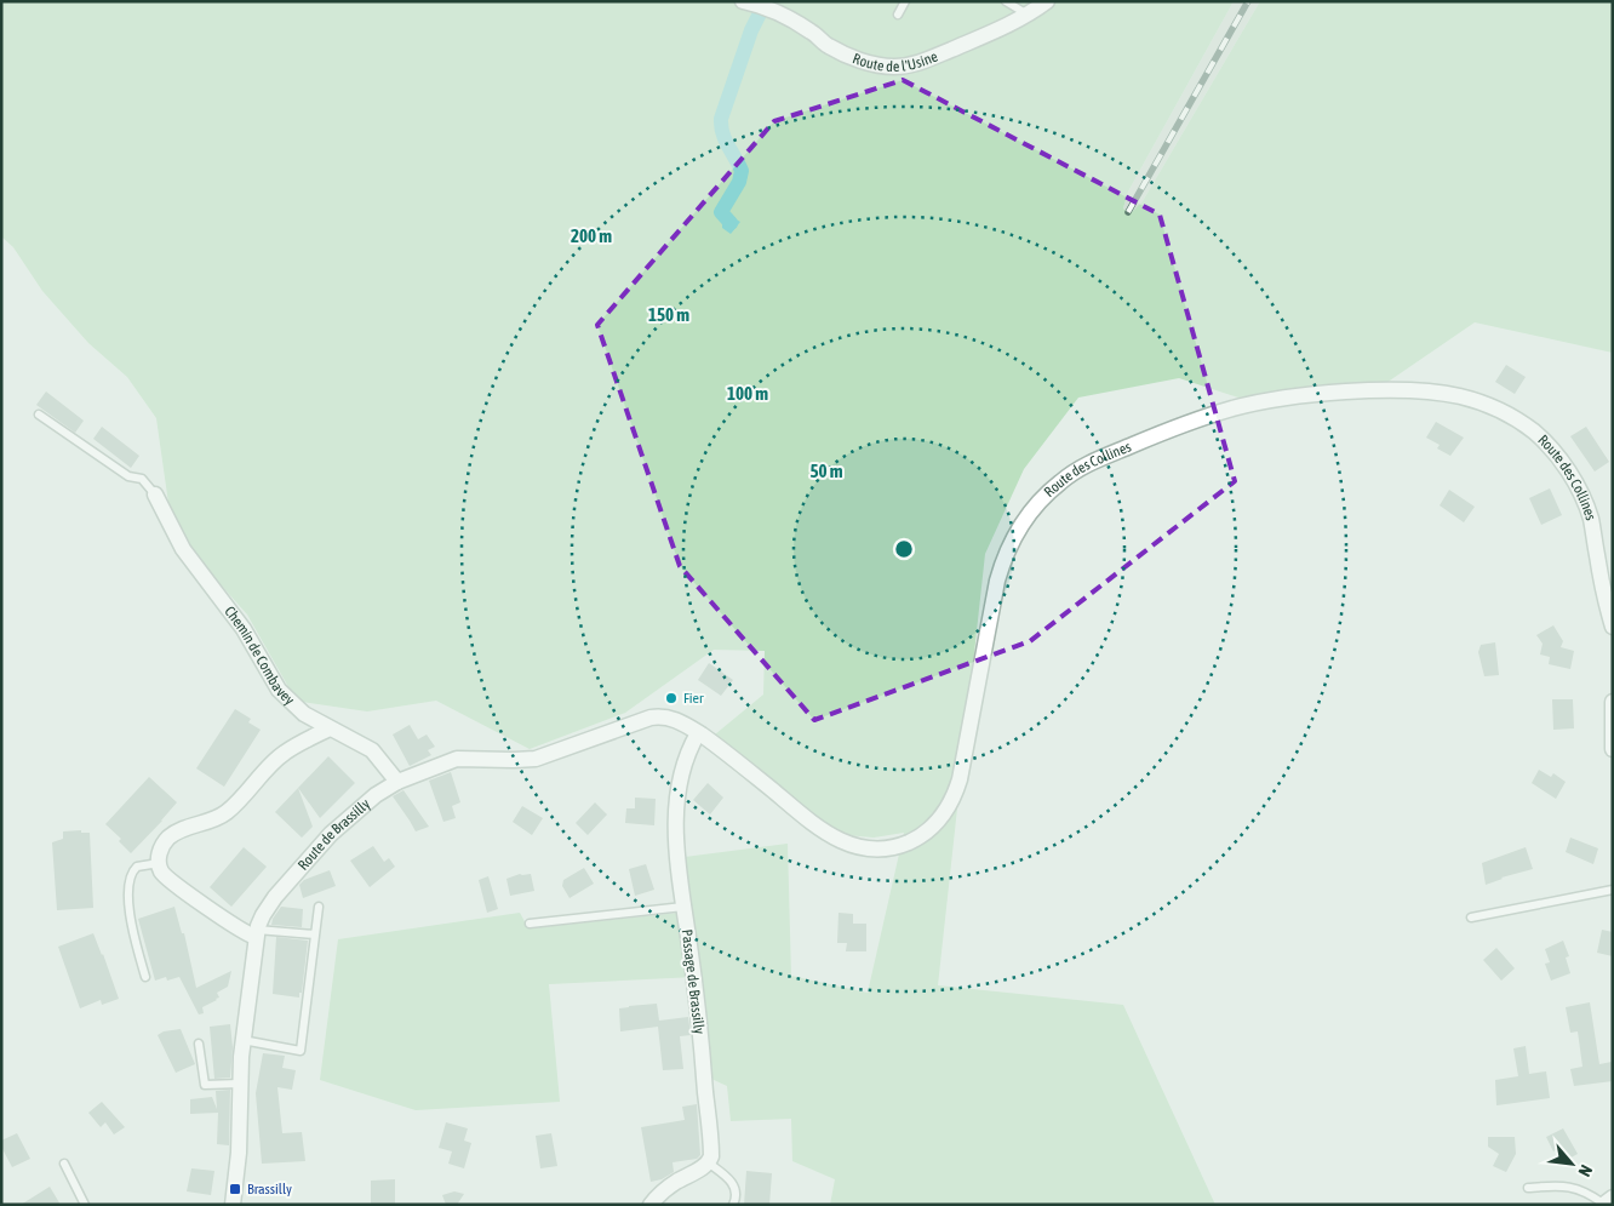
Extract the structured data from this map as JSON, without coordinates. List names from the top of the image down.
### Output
{
  "streets": {
    "street": [
      "Route de l'Usine",
      "Route des Collines",
      "Chemin de Combavey",
      "Route de Brassilly",
      "Passage de Brassilly"
    ]
  },
  "crossings": [
    ["Route des Collines", "Route de Brassilly"],
    ["Route des Collines", "Passage de Brassilly"],
    ["Chemin de Combavey", "Route de Brassilly"],
    ["Route de Brassilly", "Passage de Brassilly"]
  ],
  "places": {
    "other": ["Fier"],
    "transit": ["Brassilly"]
  },
  "north": "bottom right",
  "rings": [
    "200 m",
    "150 m",
    "100 m",
    "50 m"
  ]
}
